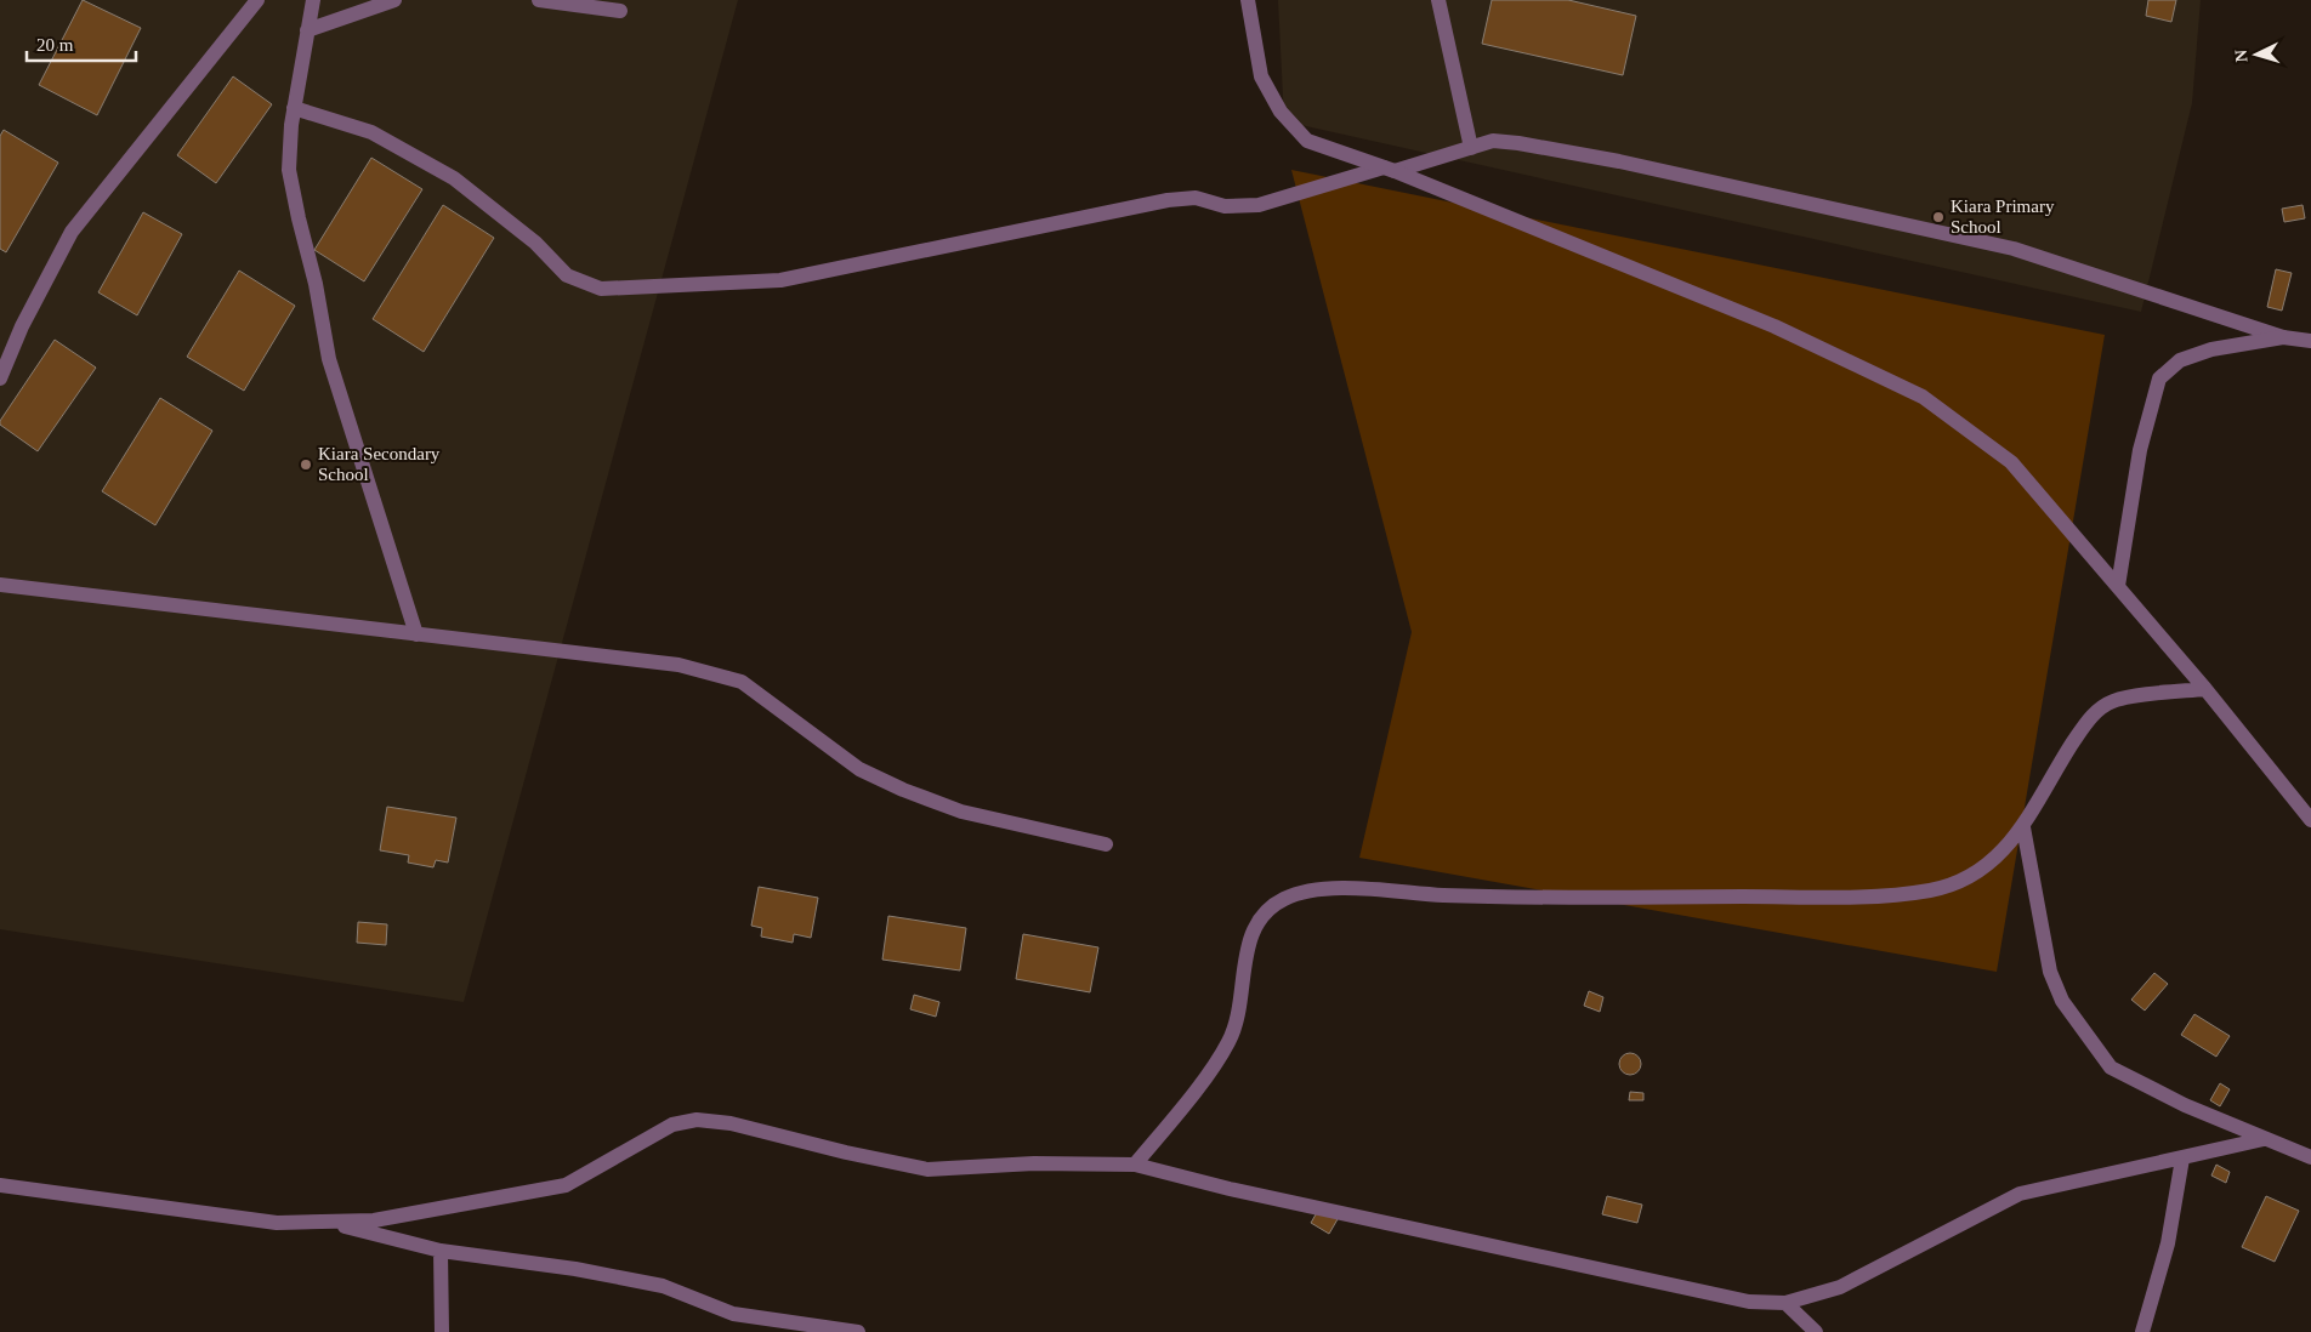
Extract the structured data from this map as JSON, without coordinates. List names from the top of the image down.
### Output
{
  "places": ["Kiara Primary School", "Kiara Secondary School"],
  "scale_bar": "20 m",
  "north": "left"
}
